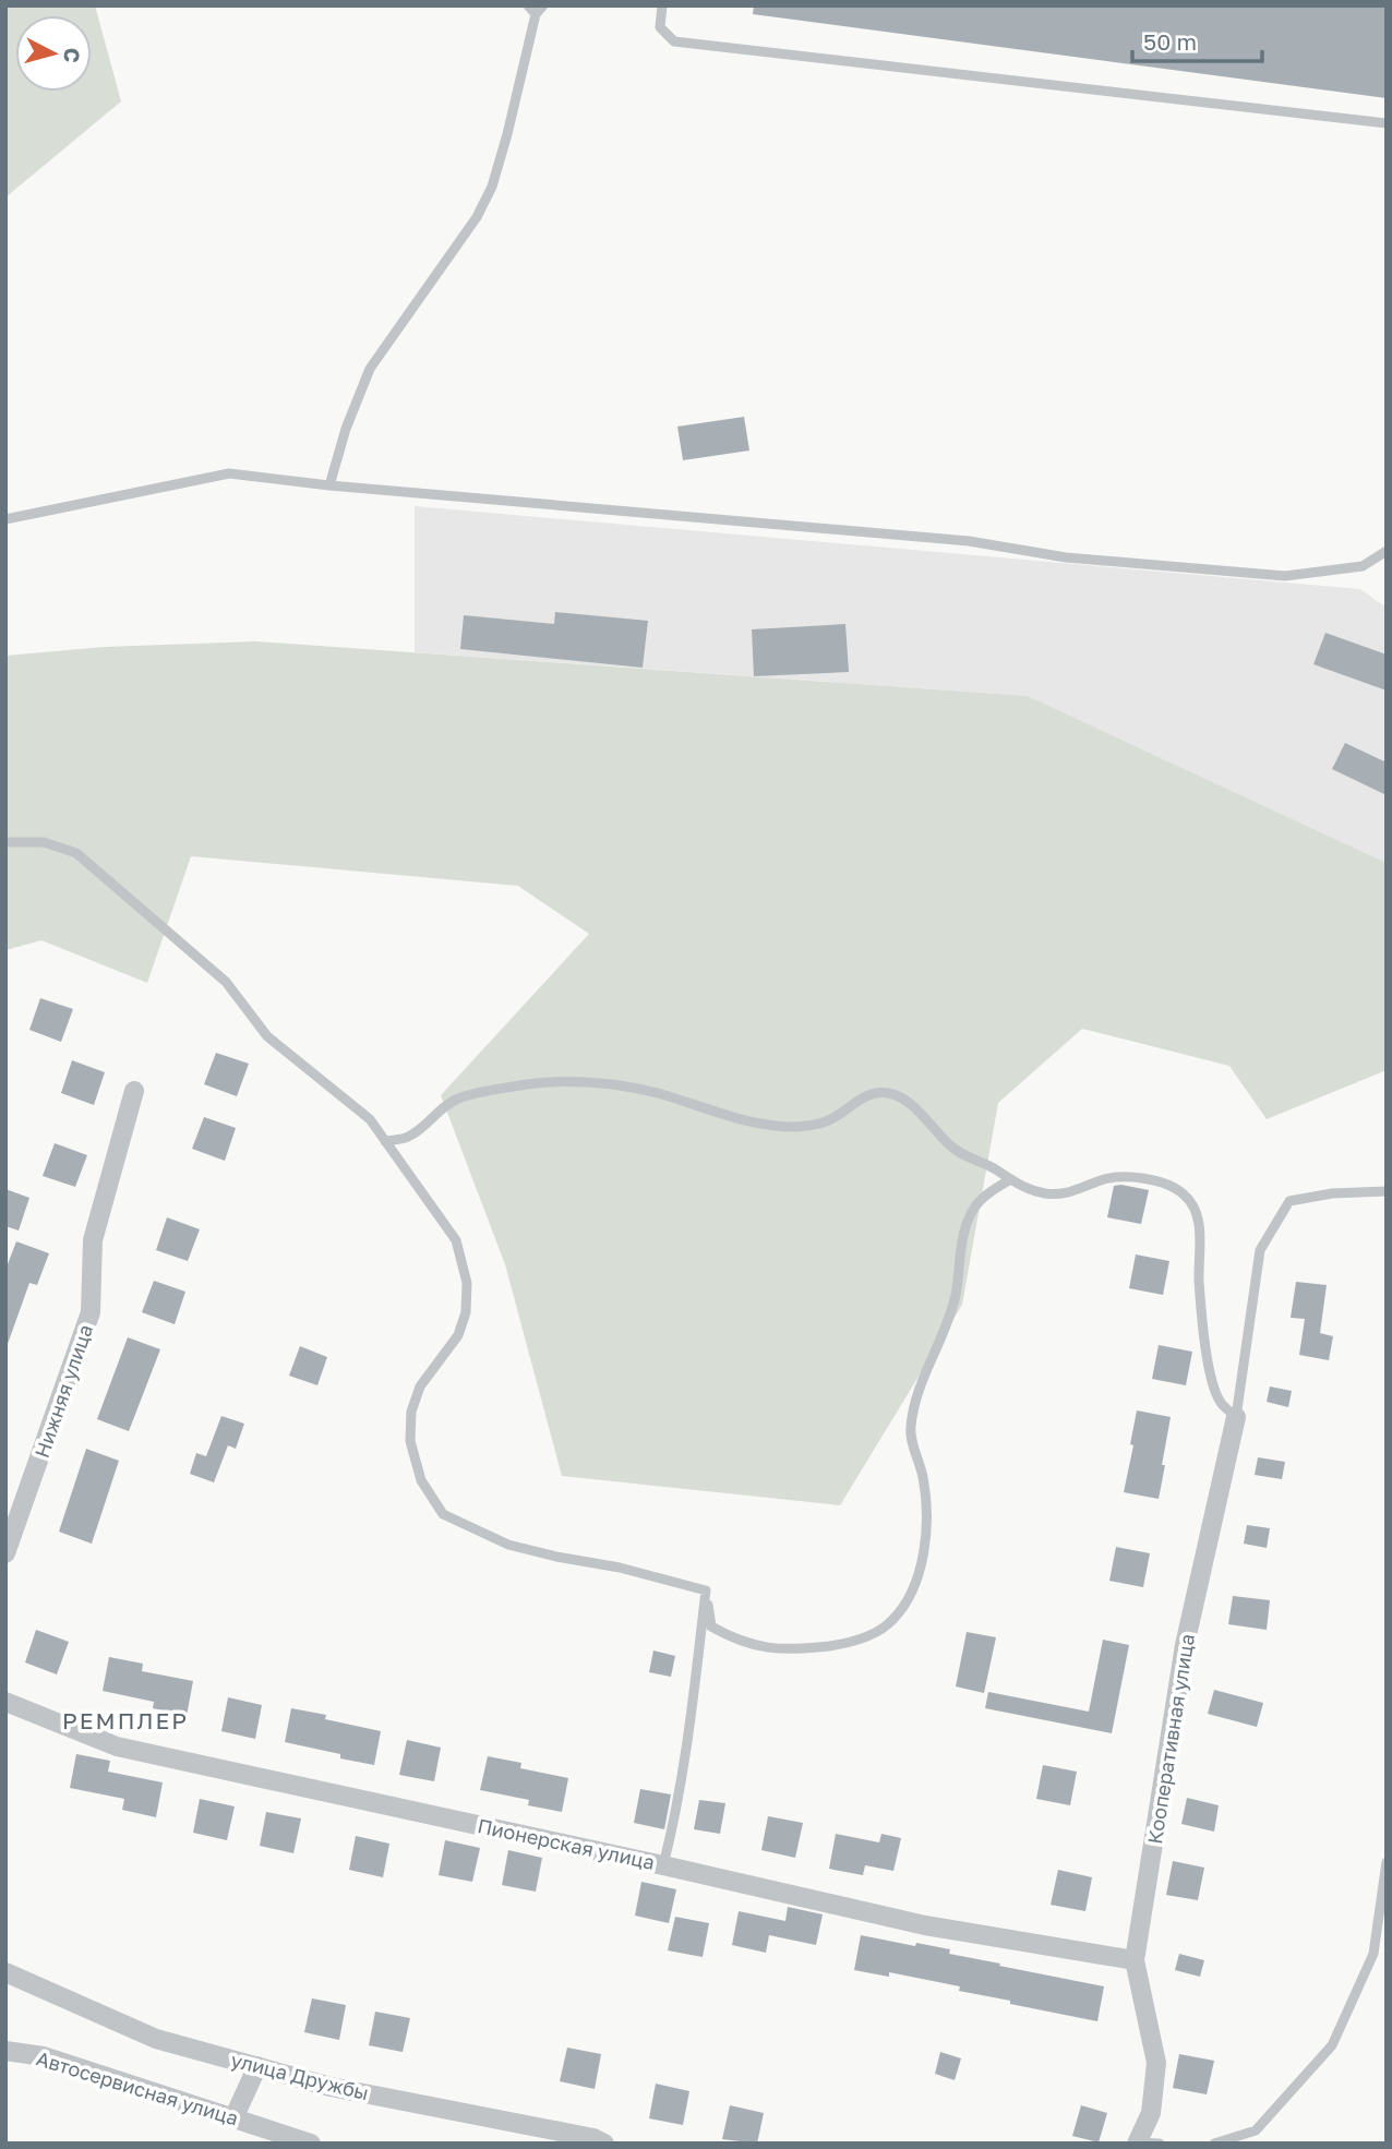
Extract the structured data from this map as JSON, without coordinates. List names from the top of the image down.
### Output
{
  "streets": {
    "street": [
      "Нижняя улица",
      "Кооперативная улица",
      "Пионерская улица",
      "улица Дружбы",
      "Автосервисная улица"
    ]
  },
  "crossings": [
    ["Кооперативная улица", "Пионерская улица"]
  ],
  "districts": ["РЕМПЛЕР"],
  "scale_bar": "50 m",
  "north": "right"
}
